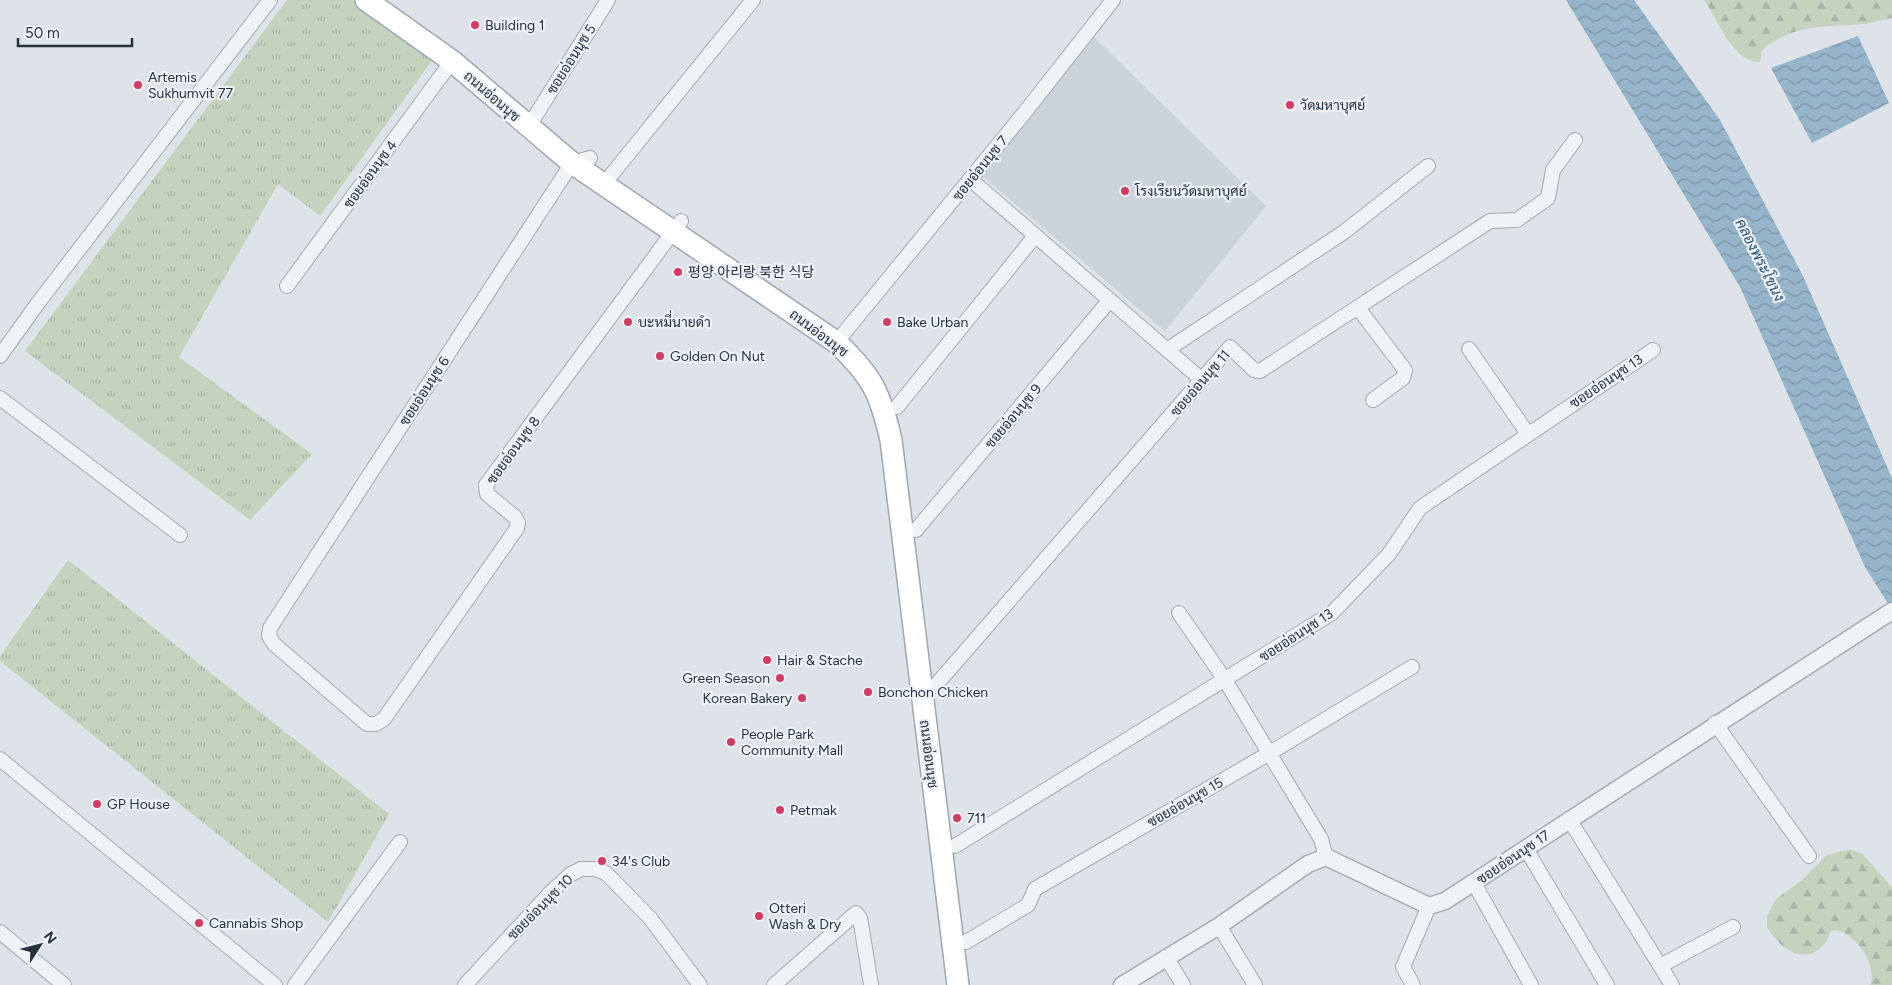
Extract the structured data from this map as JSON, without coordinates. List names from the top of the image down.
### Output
{
  "streets": {
    "main road": ["ถนนอ่อนนุช"],
    "street": [
      "ซอยอ่อนนุช 5",
      "ซอยอ่อนนุช 7",
      "ซอยอ่อนนุช 4",
      "ซอยอ่อนนุช 13",
      "ซอยอ่อนนุช 11",
      "ซอยอ่อนนุช 6",
      "ซอยอ่อนนุช 9",
      "ซอยอ่อนนุช 8",
      "ซอยอ่อนนุช 15",
      "ซอยอ่อนนุช 17",
      "ซอยอ่อนนุช 10"
    ]
  },
  "crossings": [
    ["ซอยอ่อนนุช 5", "ถนนอ่อนนุช"],
    ["ถนนอ่อนนุช", "ซอยอ่อนนุช 7"],
    ["ถนนอ่อนนุช", "ซอยอ่อนนุช 4"],
    ["ถนนอ่อนนุช", "ซอยอ่อนนุช 13"],
    ["ถนนอ่อนนุช", "ซอยอ่อนนุช 11"],
    ["ถนนอ่อนนุช", "ซอยอ่อนนุช 6"],
    ["ถนนอ่อนนุช", "ซอยอ่อนนุช 9"],
    ["ถนนอ่อนนุช", "ซอยอ่อนนุช 8"],
    ["ถนนอ่อนนุช", "ซอยอ่อนนุช 15"],
    ["ซอยอ่อนนุช 6", "ซอยอ่อนนุช 8"]
  ],
  "water": ["คลองพระโขนง"],
  "places": [
    "Building 1",
    "Artemis Sukhumvit 77",
    "วัดมหาบุศย์",
    "โรงเรียนวัดมหาบุศย์",
    "평양 아리랑 북한 식당",
    "บะหมี่นายดำ",
    "Bake Urban",
    "Golden On Nut",
    "Hair & Stache",
    "Green Season",
    "Bonchon Chicken",
    "Korean Bakery",
    "People Park Community Mall",
    "GP House",
    "Petmak",
    "711",
    "34's Club",
    "Otteri Wash & Dry",
    "Cannabis Shop"
  ],
  "scale_bar": "50 m",
  "north": "top right"
}
